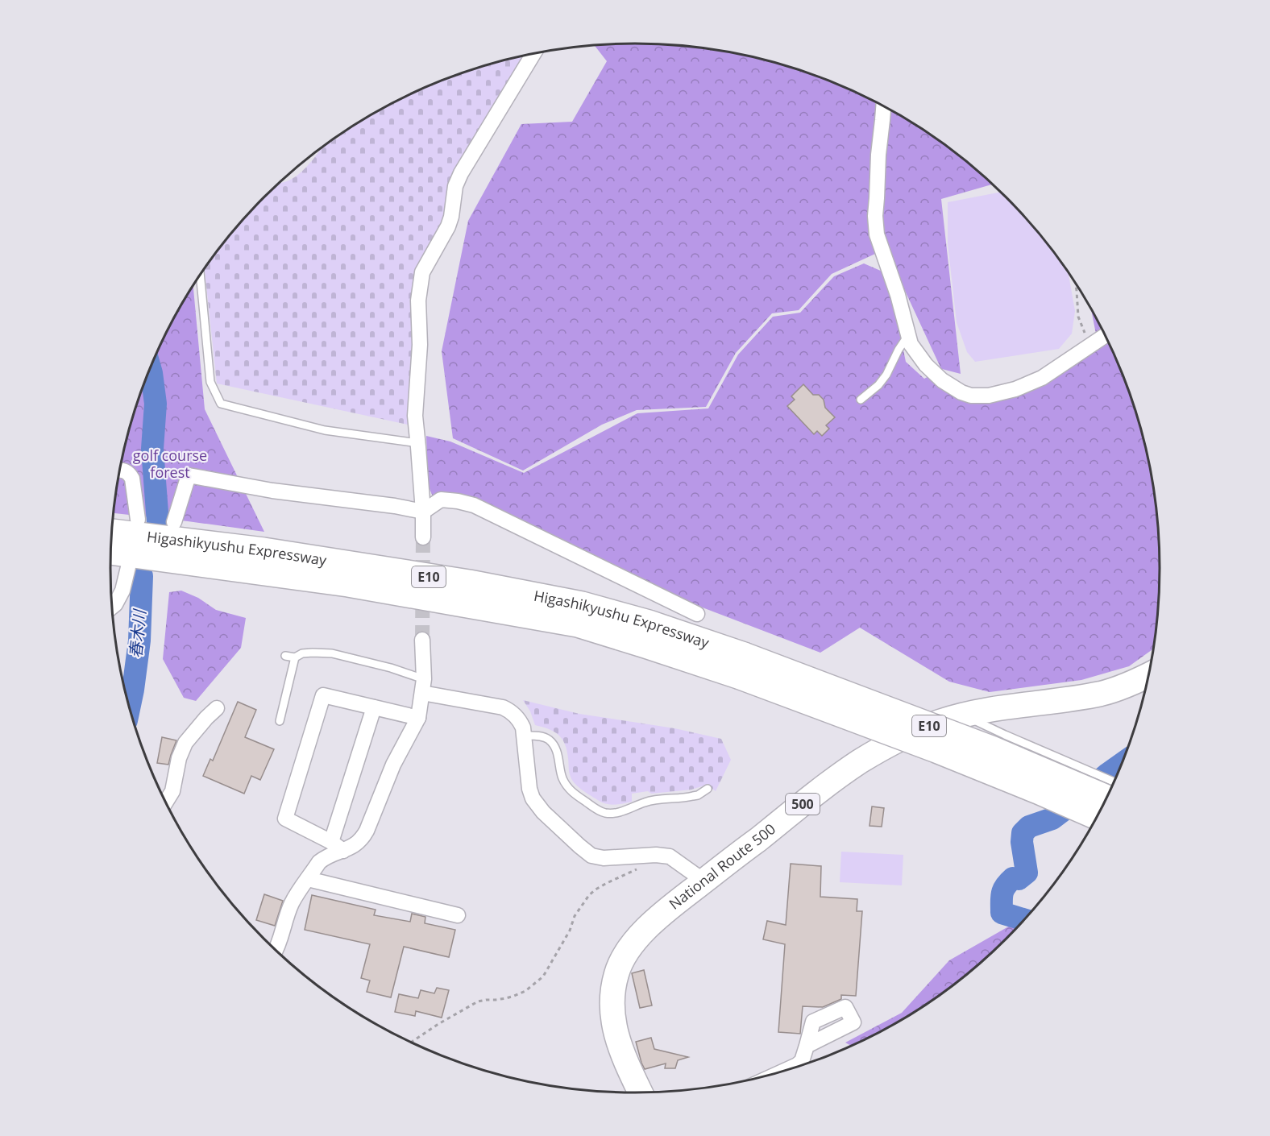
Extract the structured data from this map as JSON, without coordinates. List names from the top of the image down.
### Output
{
  "streets": {
    "highway": [
      "Higashikyushu Expressway",
      "E10",
      "500",
      "National Route 500"
    ]
  },
  "water": ["春木川"],
  "parks": ["golf course forest"]
}
